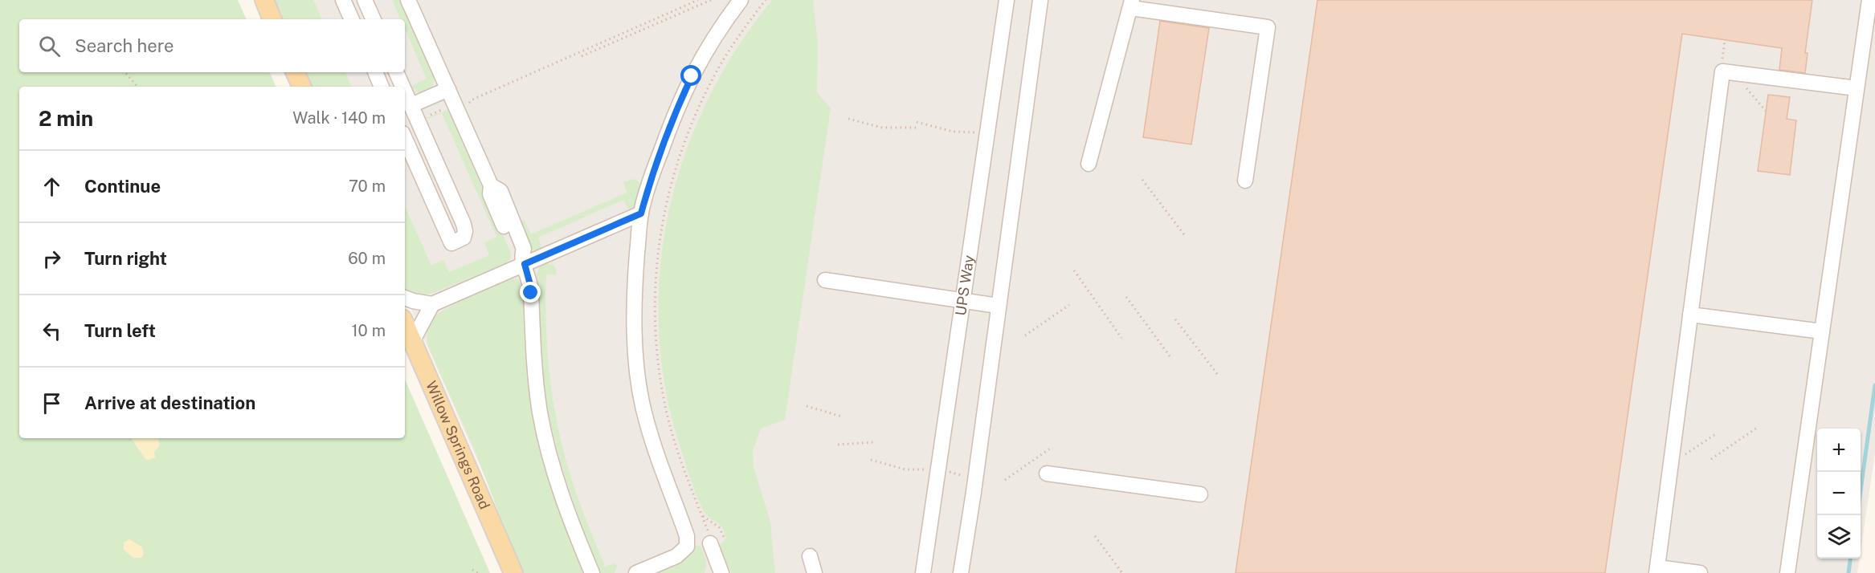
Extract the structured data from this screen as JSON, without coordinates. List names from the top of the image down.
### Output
{
  "streets": {
    "main road": ["Willow Springs Road"],
    "lane": ["UPS Way"]
  },
  "page": {
    "search": "Search here",
    "heading": ["2 min", "Walk · 140 m"],
    "list": [
      ["Continue", "70 m"],
      ["Turn right", "60 m"],
      ["Turn left", "10 m"],
      "Arrive at destination"
    ],
    "map_buttons": ["+", "−"]
  }
}
